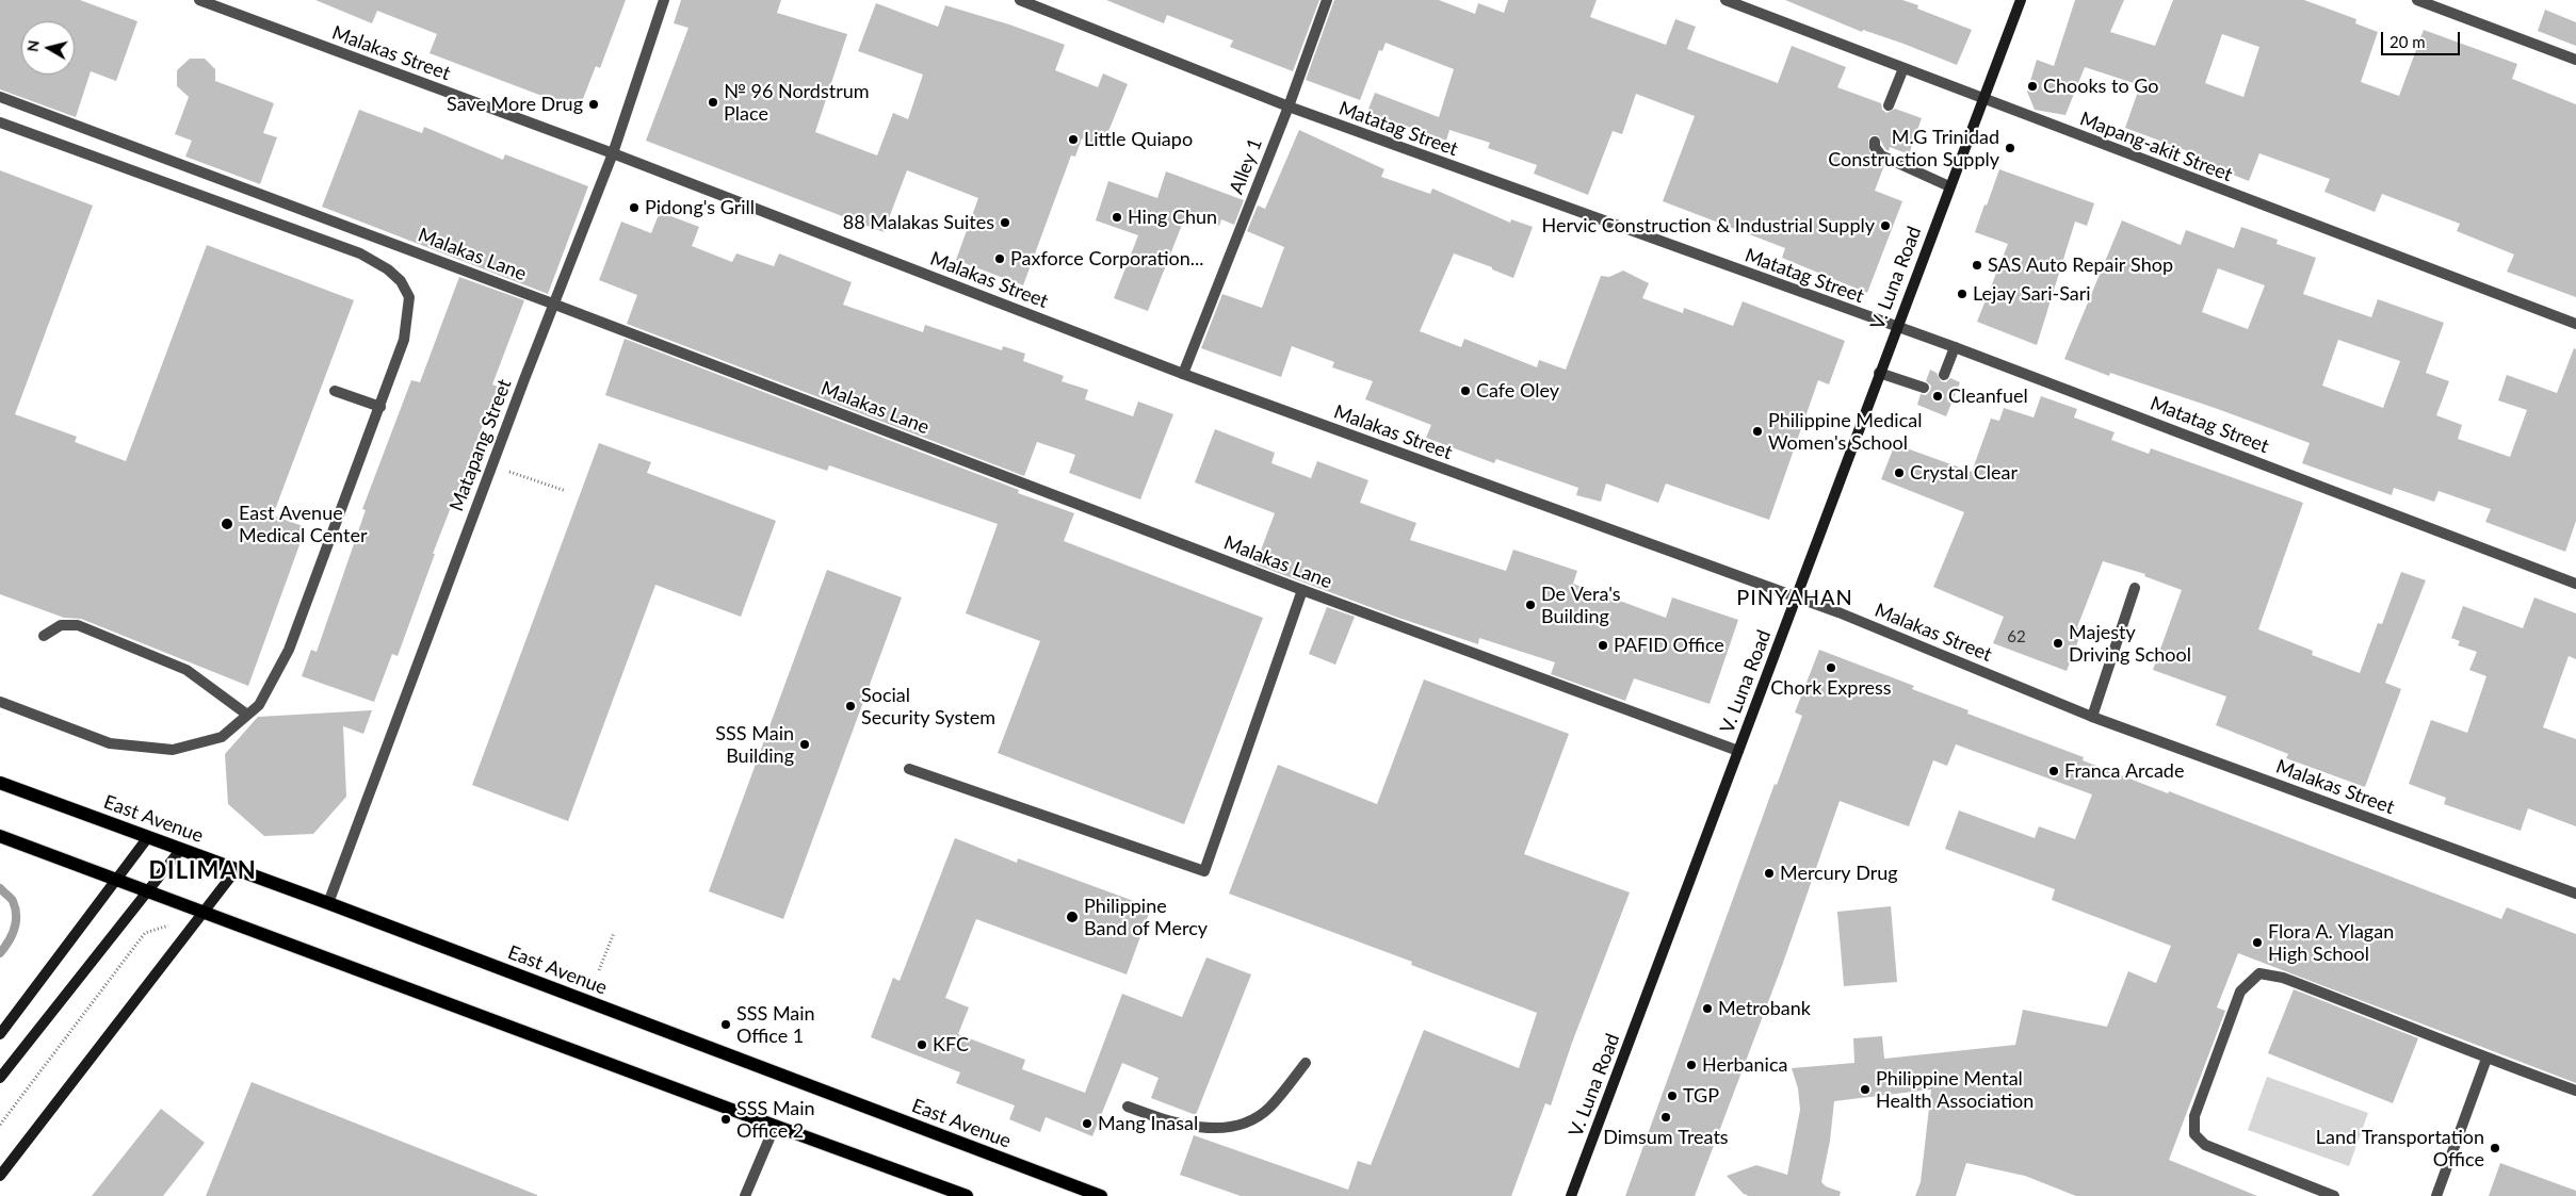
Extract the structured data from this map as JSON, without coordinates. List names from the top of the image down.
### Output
{
  "streets": {
    "main road": ["V. Luna Road", "East Avenue"],
    "street": [
      "Malakas Street",
      "Matatag Street",
      "Mapang-akit Street",
      "Alley 1",
      "Malakas Lane",
      "Matapang Street"
    ]
  },
  "crossings": [
    ["Malakas Street", "Alley 1"],
    ["Malakas Street", "V. Luna Road"],
    ["Malakas Street", "Matapang Street"],
    ["Matatag Street", "Alley 1"],
    ["Matatag Street", "V. Luna Road"],
    ["Mapang-akit Street", "V. Luna Road"],
    ["Malakas Lane", "V. Luna Road"],
    ["Malakas Lane", "Matapang Street"],
    ["Matapang Street", "East Avenue"]
  ],
  "districts": ["PINYAHAN", "DILIMAN"],
  "places": [
    "Chooks to Go",
    "№ 96 Nordstrum Place",
    "Save More Drug",
    "Little Quiapo",
    "M.G Trinidad Construction Supply",
    "Pidong's Grill",
    "Hing Chun",
    "88 Malakas Suites",
    "Hervic Construction & Industrial Supply",
    "Paxforce Corporation...",
    "SAS Auto Repair Shop",
    "Lejay Sari-Sari",
    "Cafe Oley",
    "Cleanfuel",
    "Philippine Medical Women's School",
    "Crystal Clear",
    "East Avenue Medical Center",
    "De Vera's Building",
    "Majesty Driving School",
    "PAFID Office",
    "Chork Express",
    "Social Security System",
    "SSS Main Building",
    "Franca Arcade",
    "Mercury Drug",
    "Philippine Band of Mercy",
    "Flora A. Ylagan High School",
    "Metrobank",
    "SSS Main Office 1",
    "KFC",
    "Herbanica",
    "Philippine Mental Health Association",
    "TGP",
    "Dimsum Treats",
    "SSS Main Office 2",
    "Mang Inasal",
    "Land Transportation Office"
  ],
  "house_numbers": ["62"],
  "scale_bar": "20 m",
  "north": "left"
}
